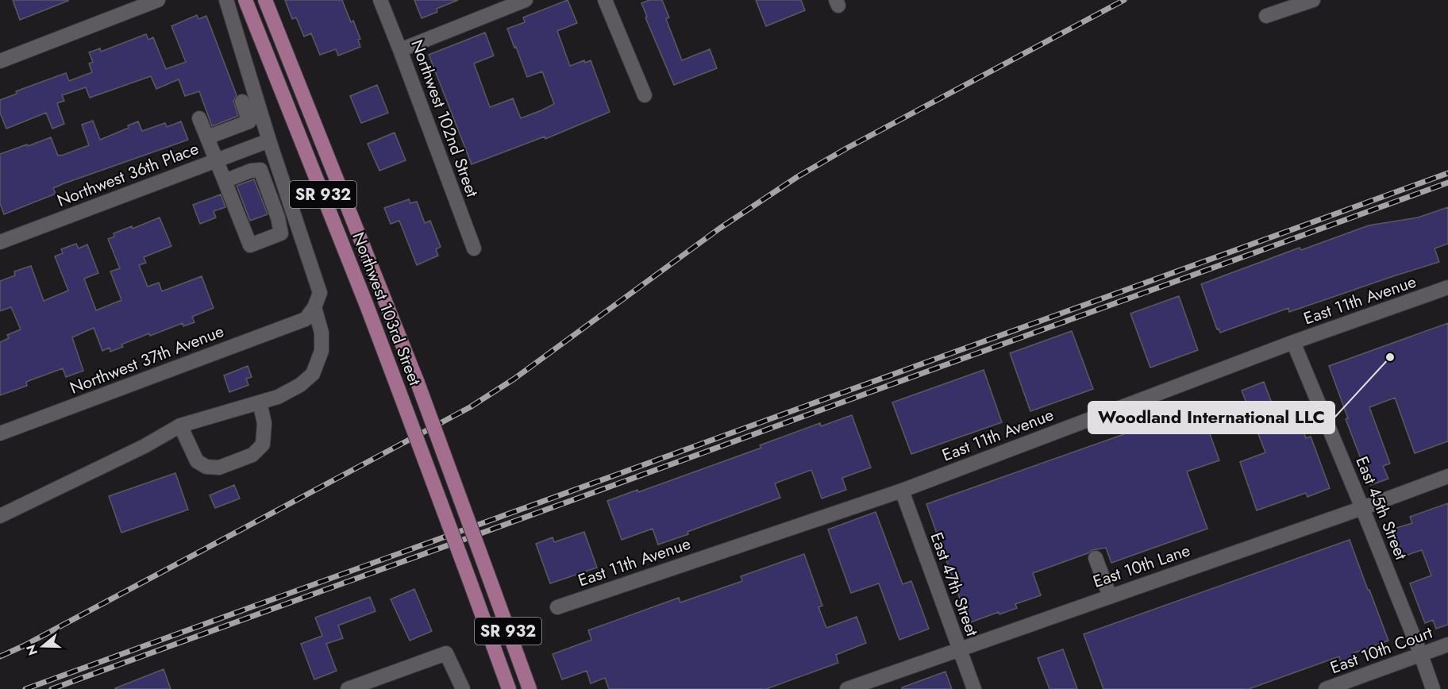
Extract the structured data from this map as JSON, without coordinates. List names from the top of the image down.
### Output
{
  "streets": {
    "main road": ["SR 932", "Northwest 103rd Street"],
    "street": [
      "Northwest 102nd Street",
      "Northwest 36th Place",
      "East 11th Avenue",
      "Northwest 37th Avenue",
      "East 45th Street",
      "East 10th Lane",
      "East 47th Street",
      "East 10th Court"
    ]
  },
  "crossings": [
    ["East 11th Avenue", "East 45th Street"],
    ["East 11th Avenue", "East 47th Street"],
    ["East 45th Street", "East 10th Lane"],
    ["East 45th Street", "East 10th Court"],
    ["East 10th Lane", "East 47th Street"]
  ],
  "places": ["Woodland International LLC"],
  "north": "left"
}
